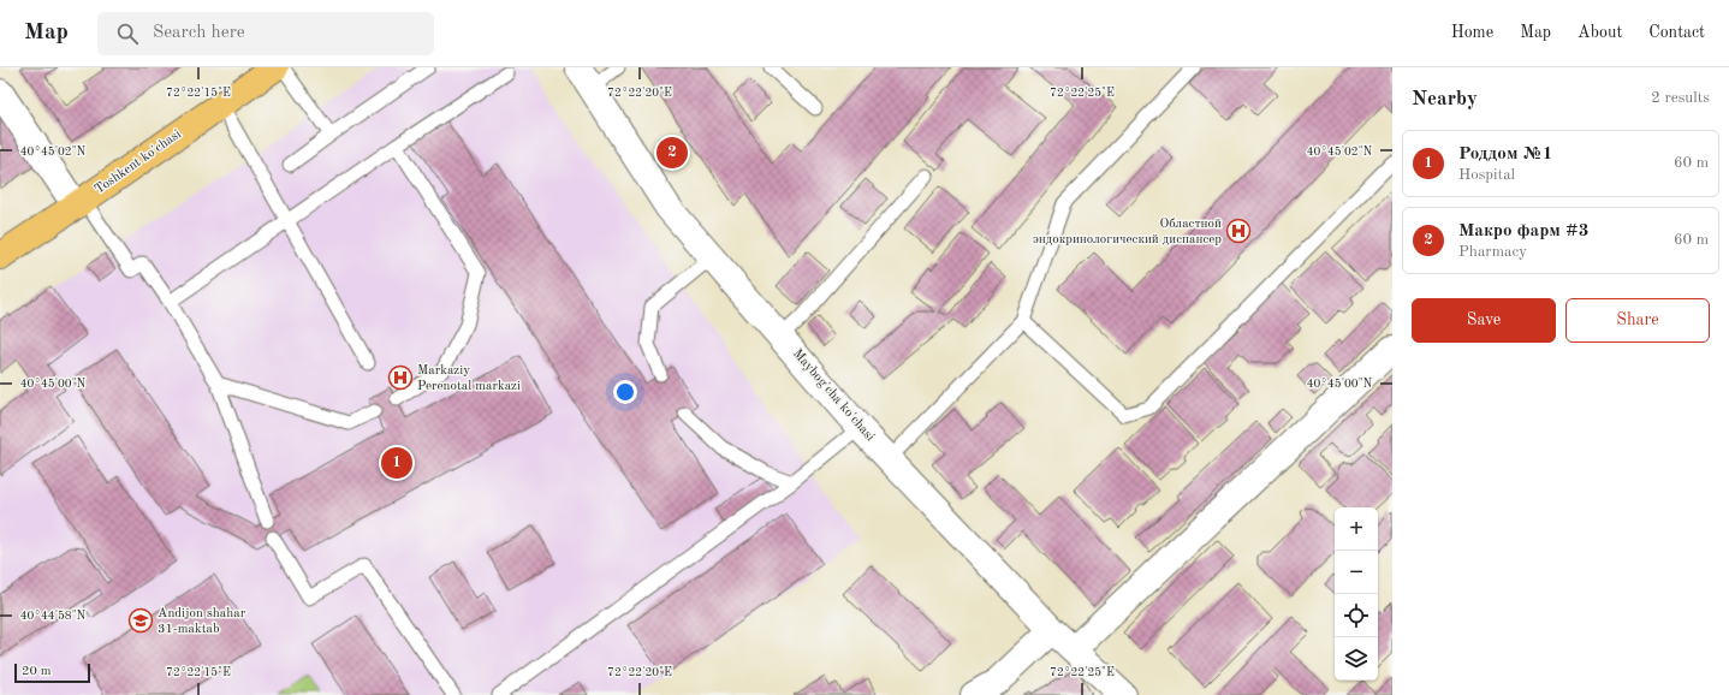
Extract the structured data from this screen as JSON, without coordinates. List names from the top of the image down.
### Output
{
  "streets": {
    "main road": ["Toshkent ko'chasi"],
    "street": ["Maybog'cha ko'chasi"]
  },
  "places": {
    "hospital": ["Областной эндокринологический диспансер", "Markaziy Perenotal markazi"],
    "school or university": ["Andijon shahar 31-maktab"]
  },
  "scale_bar": "20 m",
  "page": {
    "header": "Map",
    "search": "Search here",
    "nav": [
      "Home",
      "Map",
      "About",
      "Contact"
    ],
    "heading": ["Nearby", "2 results"],
    "list": [
      {
        "mark": "1",
        "name": "Роддом №1",
        "note": "Hospital",
        "value": "60 m"
      },
      {
        "mark": "2",
        "name": "Макро фарм #3",
        "note": "Pharmacy",
        "value": "60 m"
      }
    ],
    "pins": ["2", "1"],
    "buttons": ["Save", "Share"],
    "map_buttons": ["+", "−"],
    "scale": "20 m"
  },
  "coordinates": [
    "72°22'15\"E",
    "72°22'20\"E",
    "72°22'25\"E",
    "40°45'02\"N",
    "40°45'00\"N",
    "40°44'58\"N"
  ]
}
